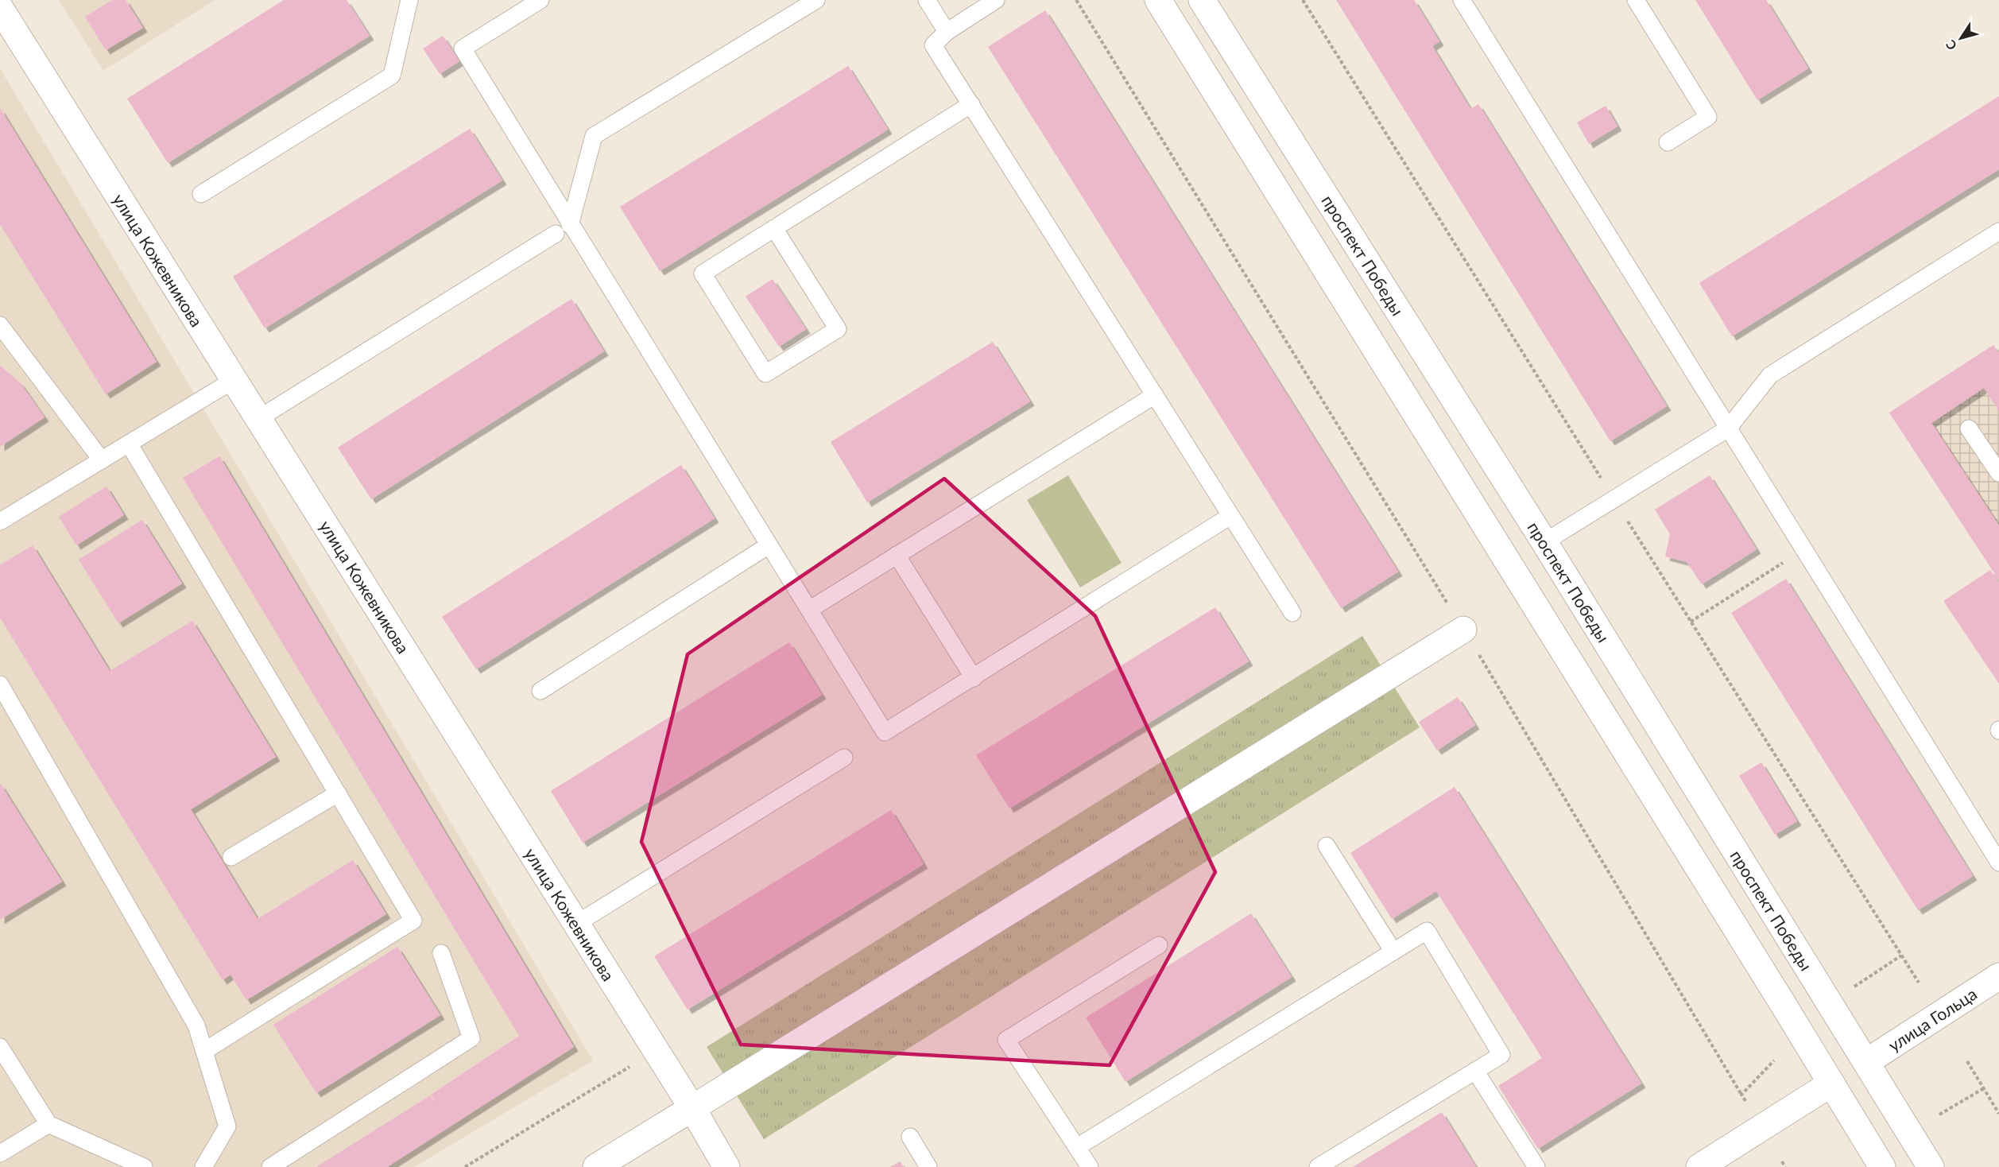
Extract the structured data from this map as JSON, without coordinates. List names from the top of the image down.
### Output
{
  "streets": {
    "main road": ["проспект Победы", "улица Кожевникова", "улица Гольца"]
  },
  "crossings": [
    ["проспект Победы", "улица Гольца"]
  ],
  "north": "bottom left"
}
